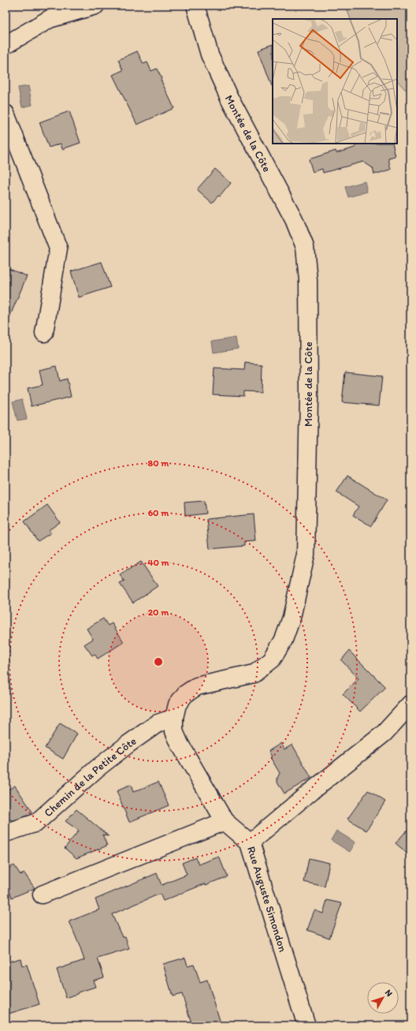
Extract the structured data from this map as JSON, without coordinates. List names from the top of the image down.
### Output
{
  "streets": {
    "street": ["Montée de la Côte", "Chemin de la Petite Côte", "Rue Auguste Simondon"]
  },
  "crossings": [
    ["Montée de la Côte", "Chemin de la Petite Côte"],
    ["Montée de la Côte", "Rue Auguste Simondon"],
    ["Chemin de la Petite Côte", "Rue Auguste Simondon"]
  ],
  "north": "top right",
  "rings": [
    "80 m",
    "60 m",
    "40 m",
    "20 m"
  ]
}
